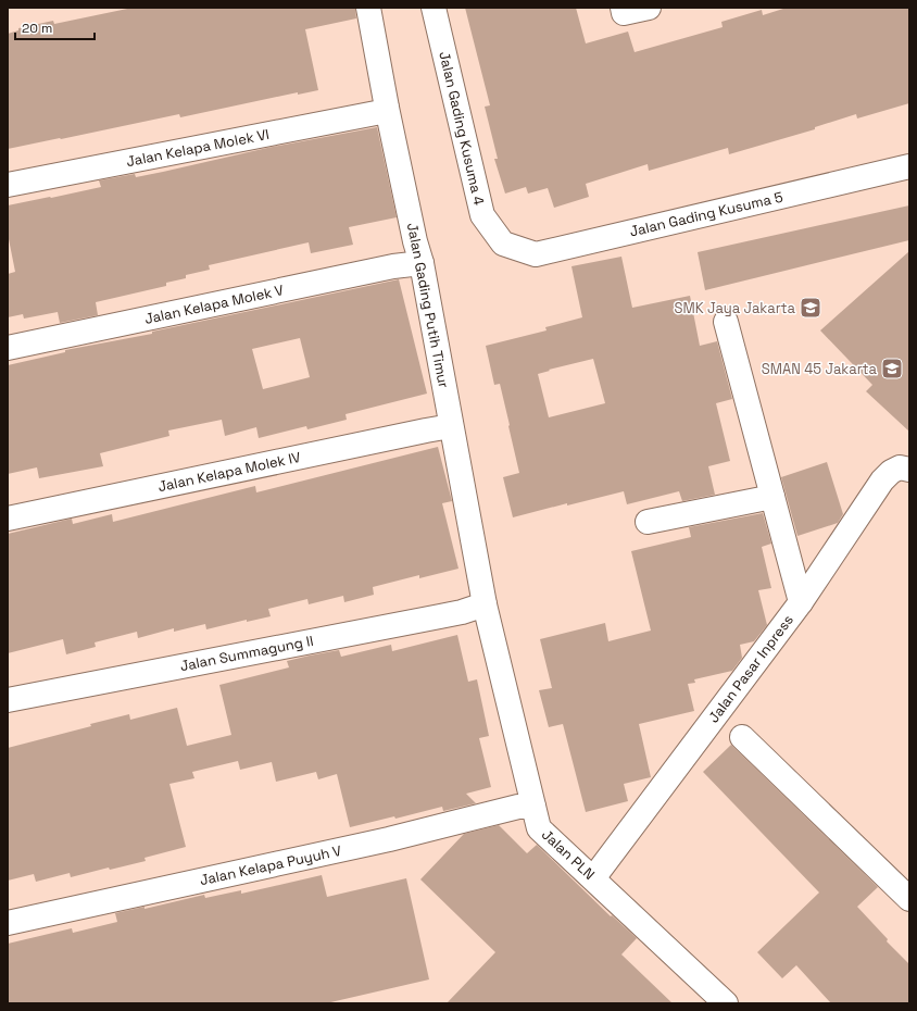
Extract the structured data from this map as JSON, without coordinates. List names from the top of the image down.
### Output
{
  "streets": {
    "street": [
      "Jalan Gading Kusuma 4",
      "Jalan Kelapa Molek VI",
      "Jalan Gading Kusuma 5",
      "Jalan Kelapa Molek V",
      "Jalan Gading Putih Timur",
      "Jalan Kelapa Molek IV",
      "Jalan Summagung II",
      "Jalan Pasar Inpress",
      "Jalan PLN",
      "Jalan Kelapa Puyuh V"
    ]
  },
  "crossings": [
    ["Jalan Gading Kusuma 4", "Jalan Gading Kusuma 5"],
    ["Jalan Kelapa Molek VI", "Jalan Gading Putih Timur"],
    ["Jalan Kelapa Molek V", "Jalan Gading Putih Timur"],
    ["Jalan Gading Putih Timur", "Jalan Kelapa Molek IV"],
    ["Jalan Gading Putih Timur", "Jalan Summagung II"],
    ["Jalan Gading Putih Timur", "Jalan PLN"],
    ["Jalan Summagung II", "Jalan PLN"],
    ["Jalan Pasar Inpress", "Jalan PLN"],
    ["Jalan PLN", "Jalan Kelapa Puyuh V"]
  ],
  "places": {
    "school or university": ["SMK Jaya Jakarta", "SMAN 45 Jakarta"]
  },
  "scale_bar": "20 m"
}
